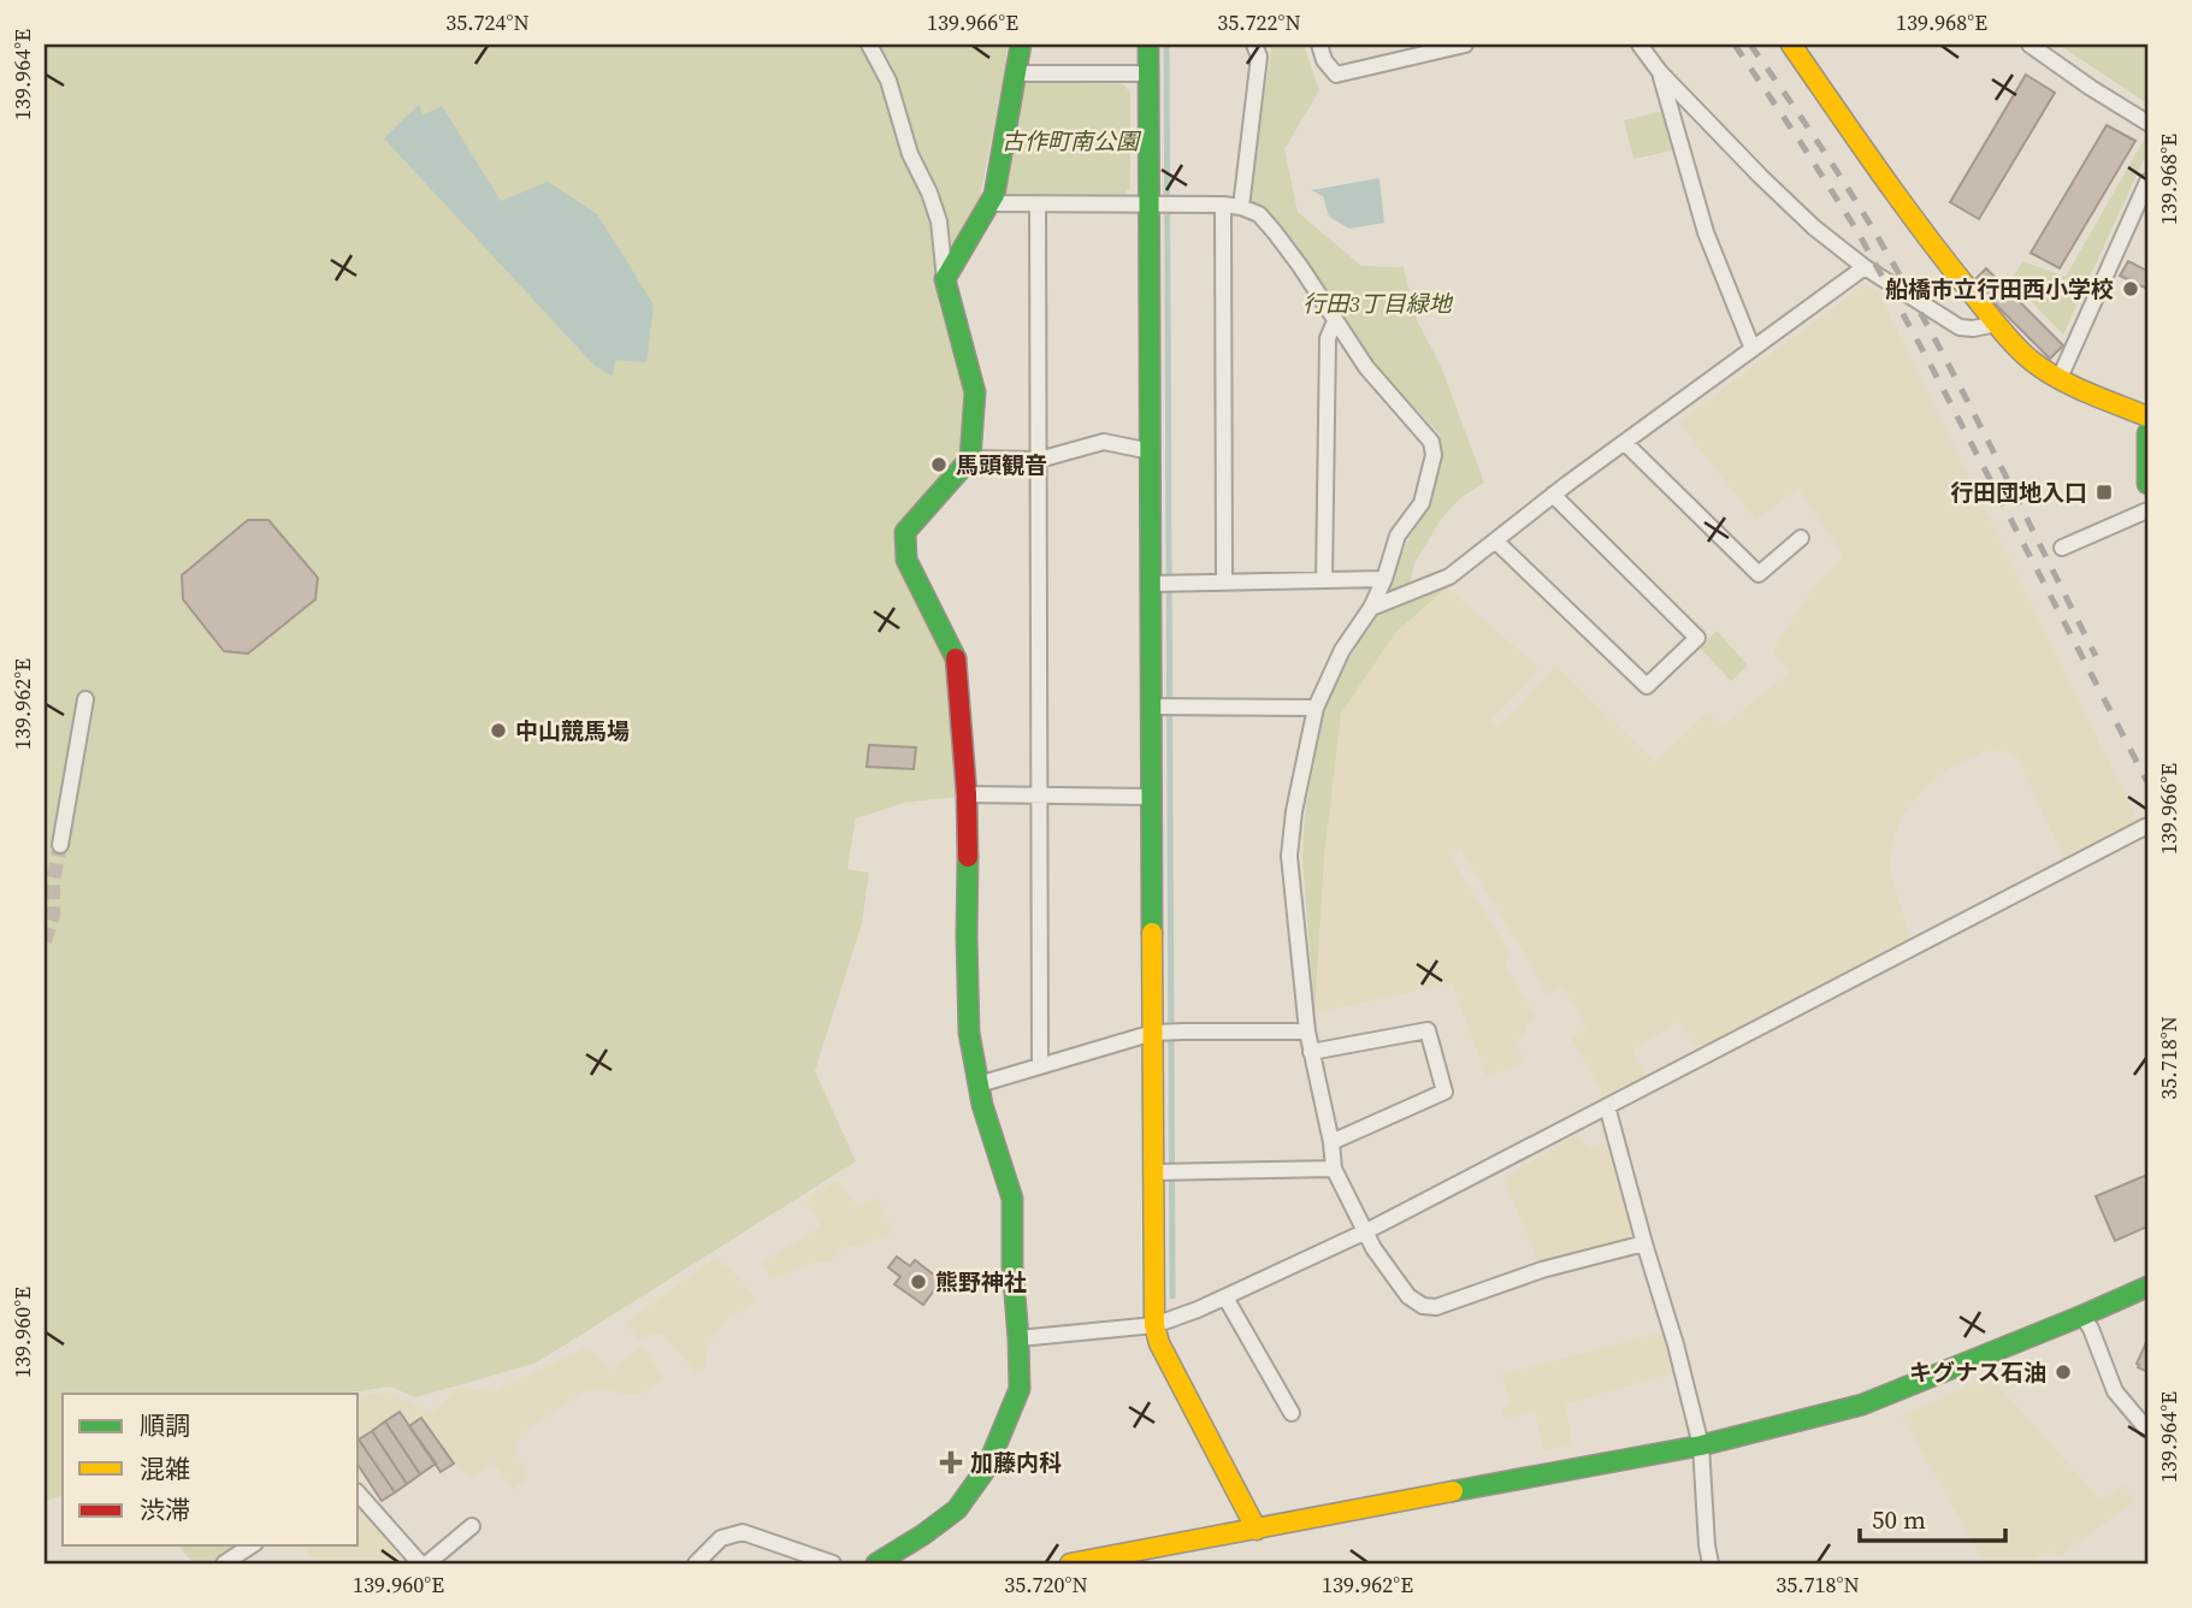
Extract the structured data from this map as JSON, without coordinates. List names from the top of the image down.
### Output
{
  "parks": ["古作町南公園", "行田3丁目緑地"],
  "places": {
    "other": [
      "船橋市立行田西小学校",
      "馬頭観音",
      "中山競馬場",
      "熊野神社",
      "キグナス石油"
    ],
    "transit": ["行田団地入口"],
    "health": ["加藤内科"]
  },
  "legend": ["順調", "混雑", "渋滞"],
  "scale_bar": "50 m",
  "coordinates": [
    "35.724°N",
    "139.966°E",
    "35.722°N",
    "139.968°E",
    "139.964°E",
    "139.962°E",
    "35.718°N",
    "139.960°E",
    "35.720°N"
  ]
}
